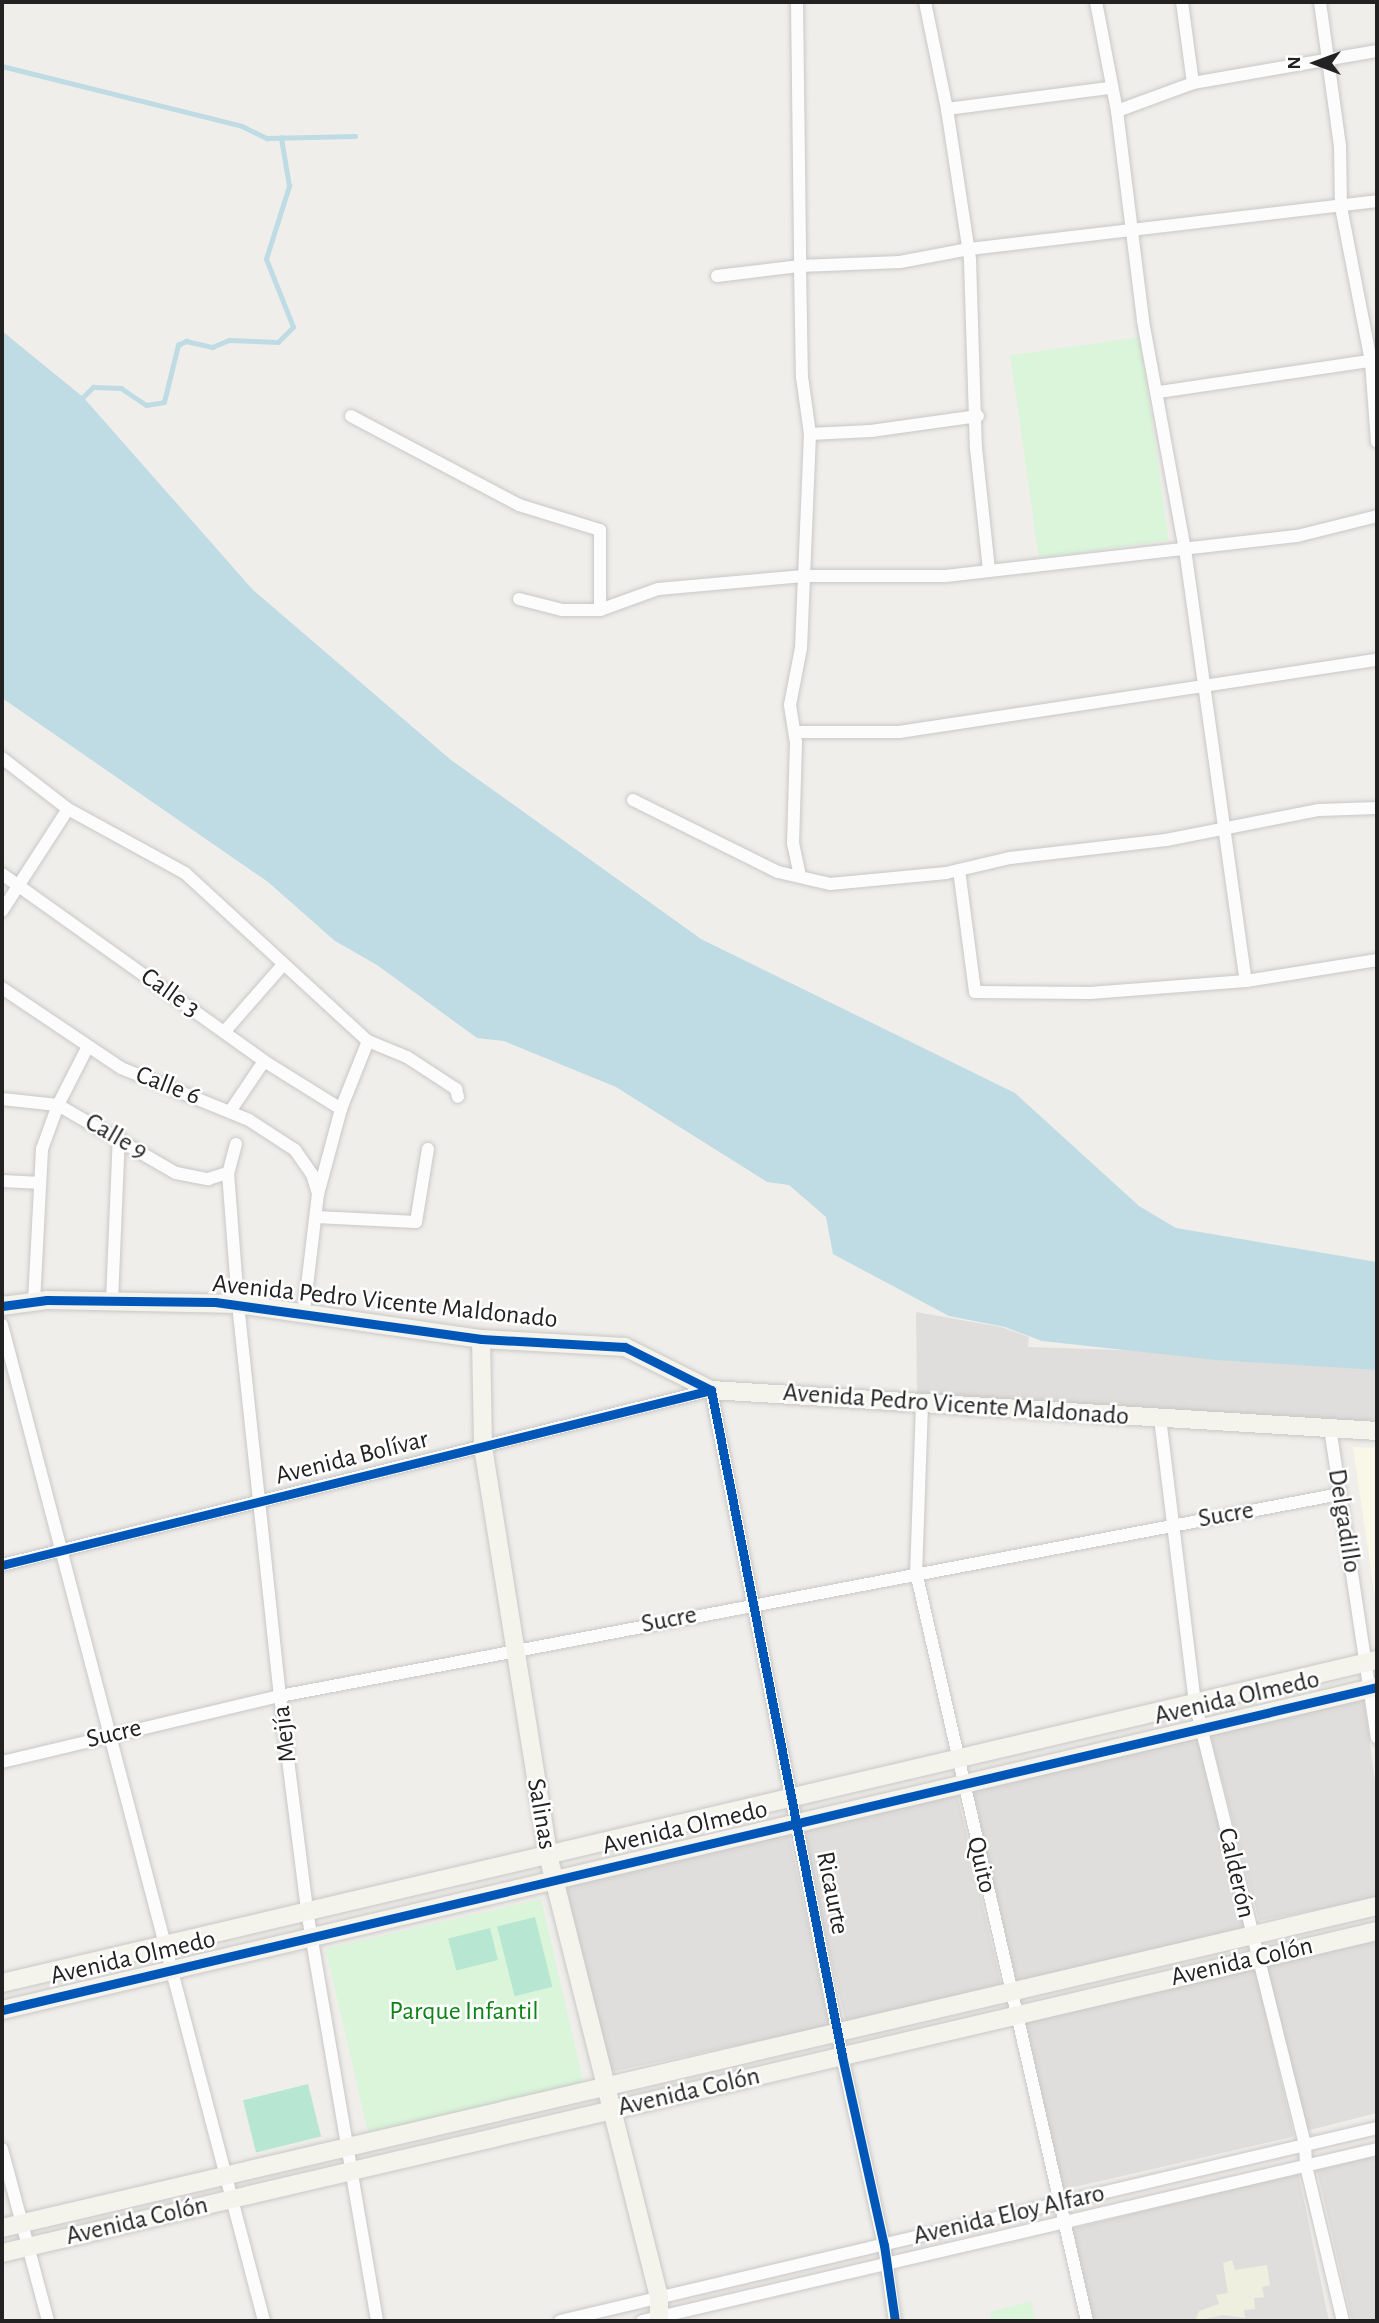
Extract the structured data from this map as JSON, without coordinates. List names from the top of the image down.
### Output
{
  "streets": {
    "street": [
      "Calle 3",
      "Calle 6",
      "Calle 9",
      "Avenida Pedro Vicente Maldonado",
      "Avenida Bolívar",
      "Sucre",
      "Delgadillo",
      "Avenida Olmedo",
      "Mejía",
      "Salinas",
      "Quito",
      "Calderón",
      "Ricaurte",
      "Avenida Colón",
      "Avenida Eloy Alfaro"
    ]
  },
  "crossings": [
    ["Calle 9", "Mejía"],
    ["Avenida Pedro Vicente Maldonado", "Avenida Bolívar"],
    ["Avenida Pedro Vicente Maldonado", "Delgadillo"],
    ["Avenida Pedro Vicente Maldonado", "Mejía"],
    ["Avenida Pedro Vicente Maldonado", "Salinas"],
    ["Avenida Pedro Vicente Maldonado", "Quito"],
    ["Avenida Pedro Vicente Maldonado", "Calderón"],
    ["Avenida Pedro Vicente Maldonado", "Ricaurte"],
    ["Avenida Bolívar", "Mejía"],
    ["Avenida Bolívar", "Salinas"],
    ["Avenida Bolívar", "Ricaurte"],
    ["Sucre", "Delgadillo"],
    ["Sucre", "Mejía"],
    ["Sucre", "Salinas"],
    ["Sucre", "Quito"],
    ["Sucre", "Calderón"],
    ["Sucre", "Ricaurte"],
    ["Delgadillo", "Avenida Olmedo"],
    ["Avenida Olmedo", "Mejía"],
    ["Avenida Olmedo", "Salinas"],
    ["Avenida Olmedo", "Quito"],
    ["Avenida Olmedo", "Calderón"],
    ["Avenida Olmedo", "Ricaurte"],
    ["Mejía", "Avenida Colón"],
    ["Salinas", "Avenida Colón"],
    ["Salinas", "Avenida Eloy Alfaro"],
    ["Quito", "Avenida Colón"],
    ["Quito", "Avenida Eloy Alfaro"],
    ["Calderón", "Avenida Colón"],
    ["Calderón", "Avenida Eloy Alfaro"],
    ["Ricaurte", "Avenida Colón"],
    ["Ricaurte", "Avenida Eloy Alfaro"]
  ],
  "parks": ["Parque Infantil"],
  "north": "left"
}
